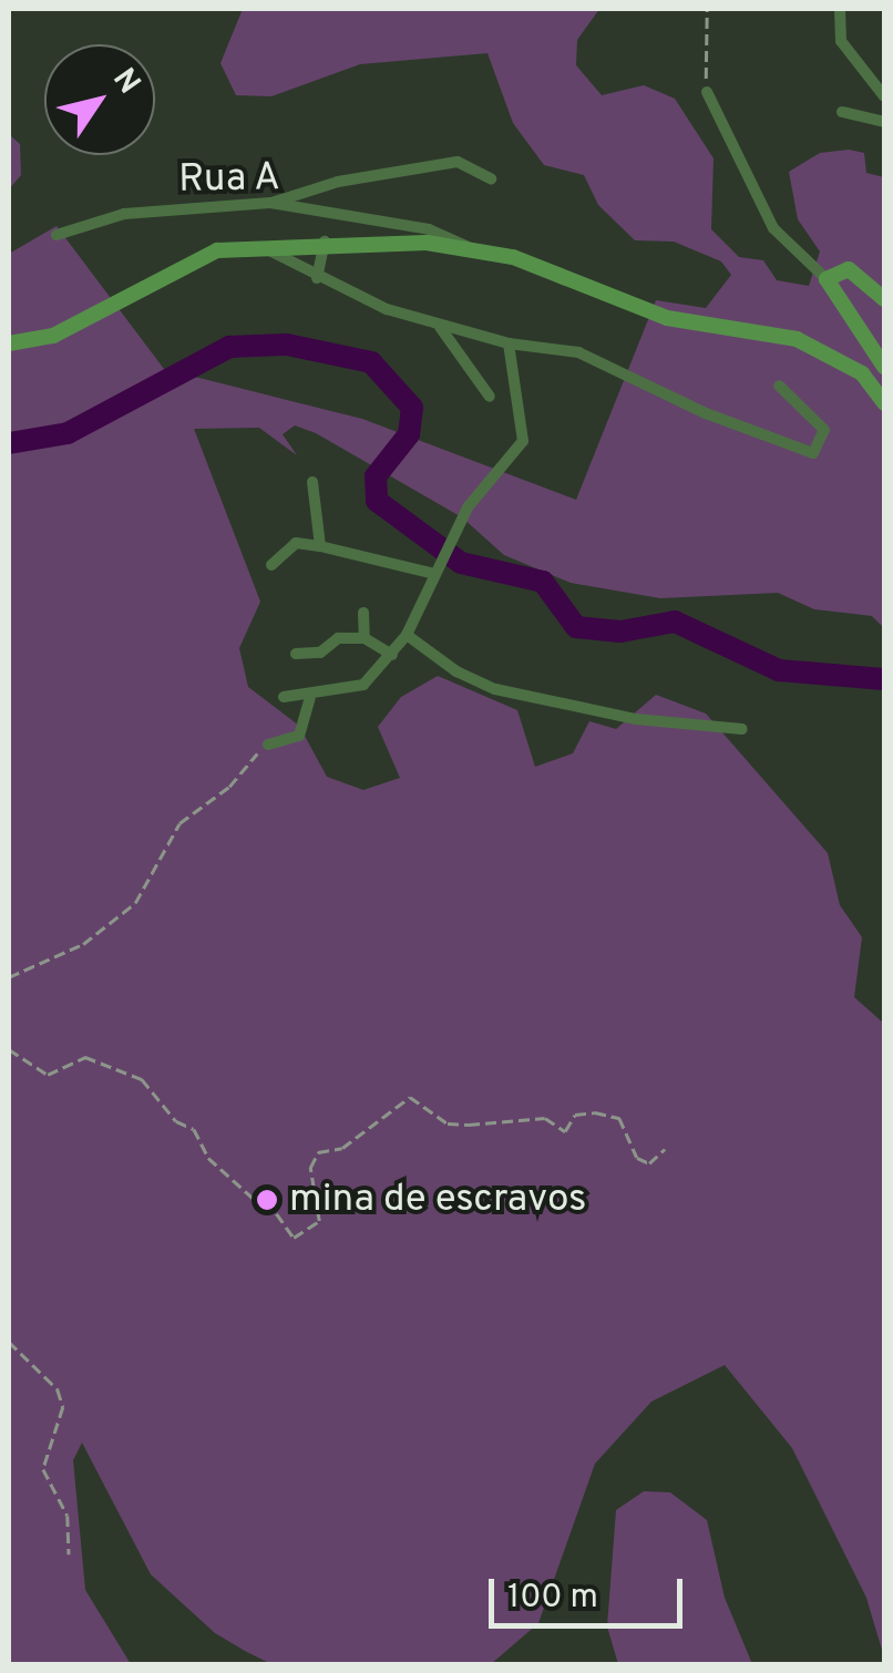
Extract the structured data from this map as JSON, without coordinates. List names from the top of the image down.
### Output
{
  "streets": {
    "street": ["Rua A"]
  },
  "places": ["mina de escravos"],
  "scale_bar": "100 m",
  "north": "top right"
}
